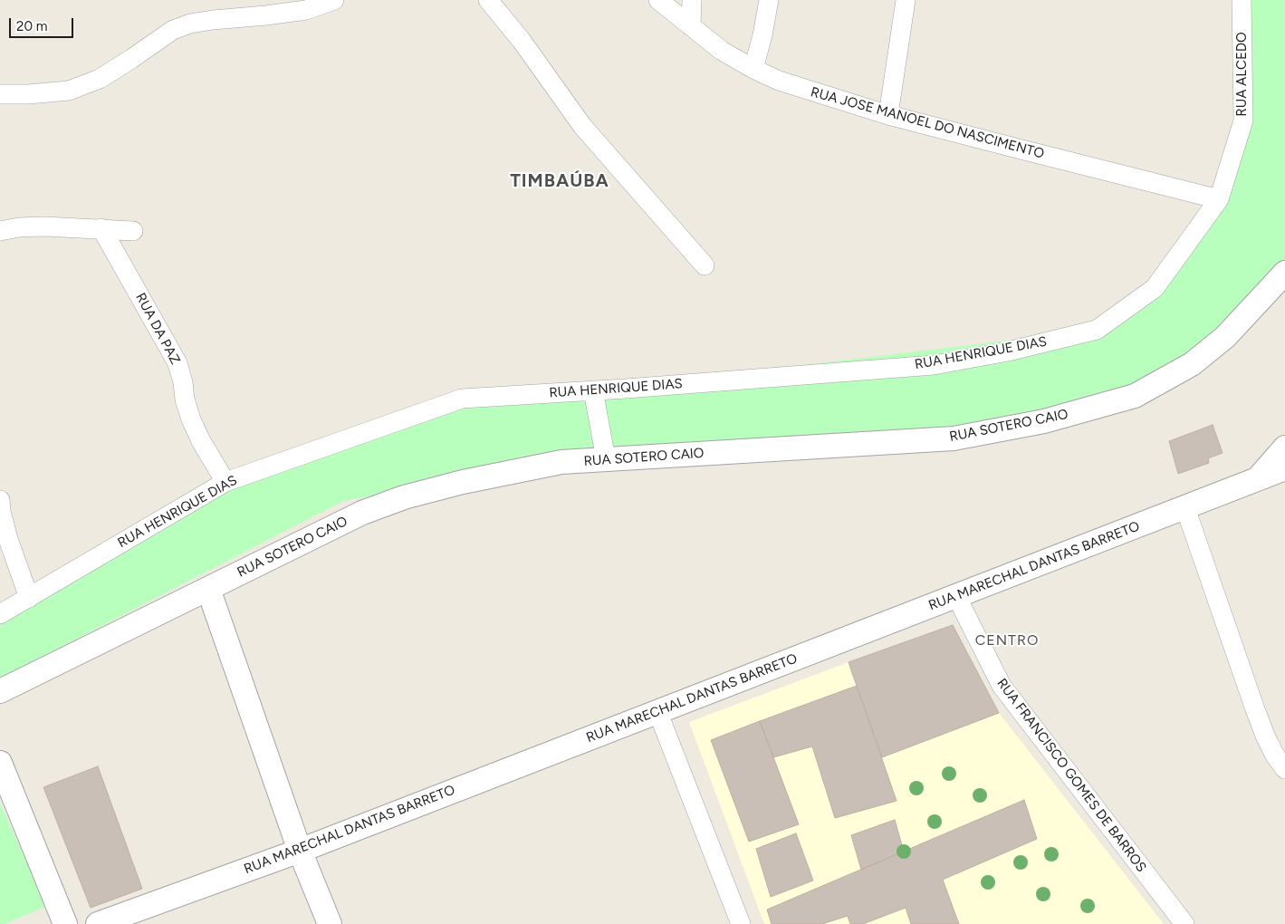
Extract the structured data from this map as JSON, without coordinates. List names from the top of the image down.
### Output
{
  "streets": {
    "street": [
      "RUA ALCEDO",
      "RUA JOSE MANOEL DO NASCIMENTO",
      "RUA DA PAZ",
      "RUA HENRIQUE DIAS",
      "RUA SOTERO CAIO",
      "RUA MARECHAL DANTAS BARRETO",
      "RUA FRANCISCO GOMES DE BARROS"
    ]
  },
  "crossings": [
    ["RUA ALCEDO", "RUA JOSE MANOEL DO NASCIMENTO"],
    ["RUA ALCEDO", "RUA HENRIQUE DIAS"],
    ["RUA JOSE MANOEL DO NASCIMENTO", "RUA HENRIQUE DIAS"],
    ["RUA DA PAZ", "RUA HENRIQUE DIAS"],
    ["RUA MARECHAL DANTAS BARRETO", "RUA FRANCISCO GOMES DE BARROS"]
  ],
  "districts": ["TIMBAÚBA", "CENTRO"],
  "scale_bar": "20 m"
}
